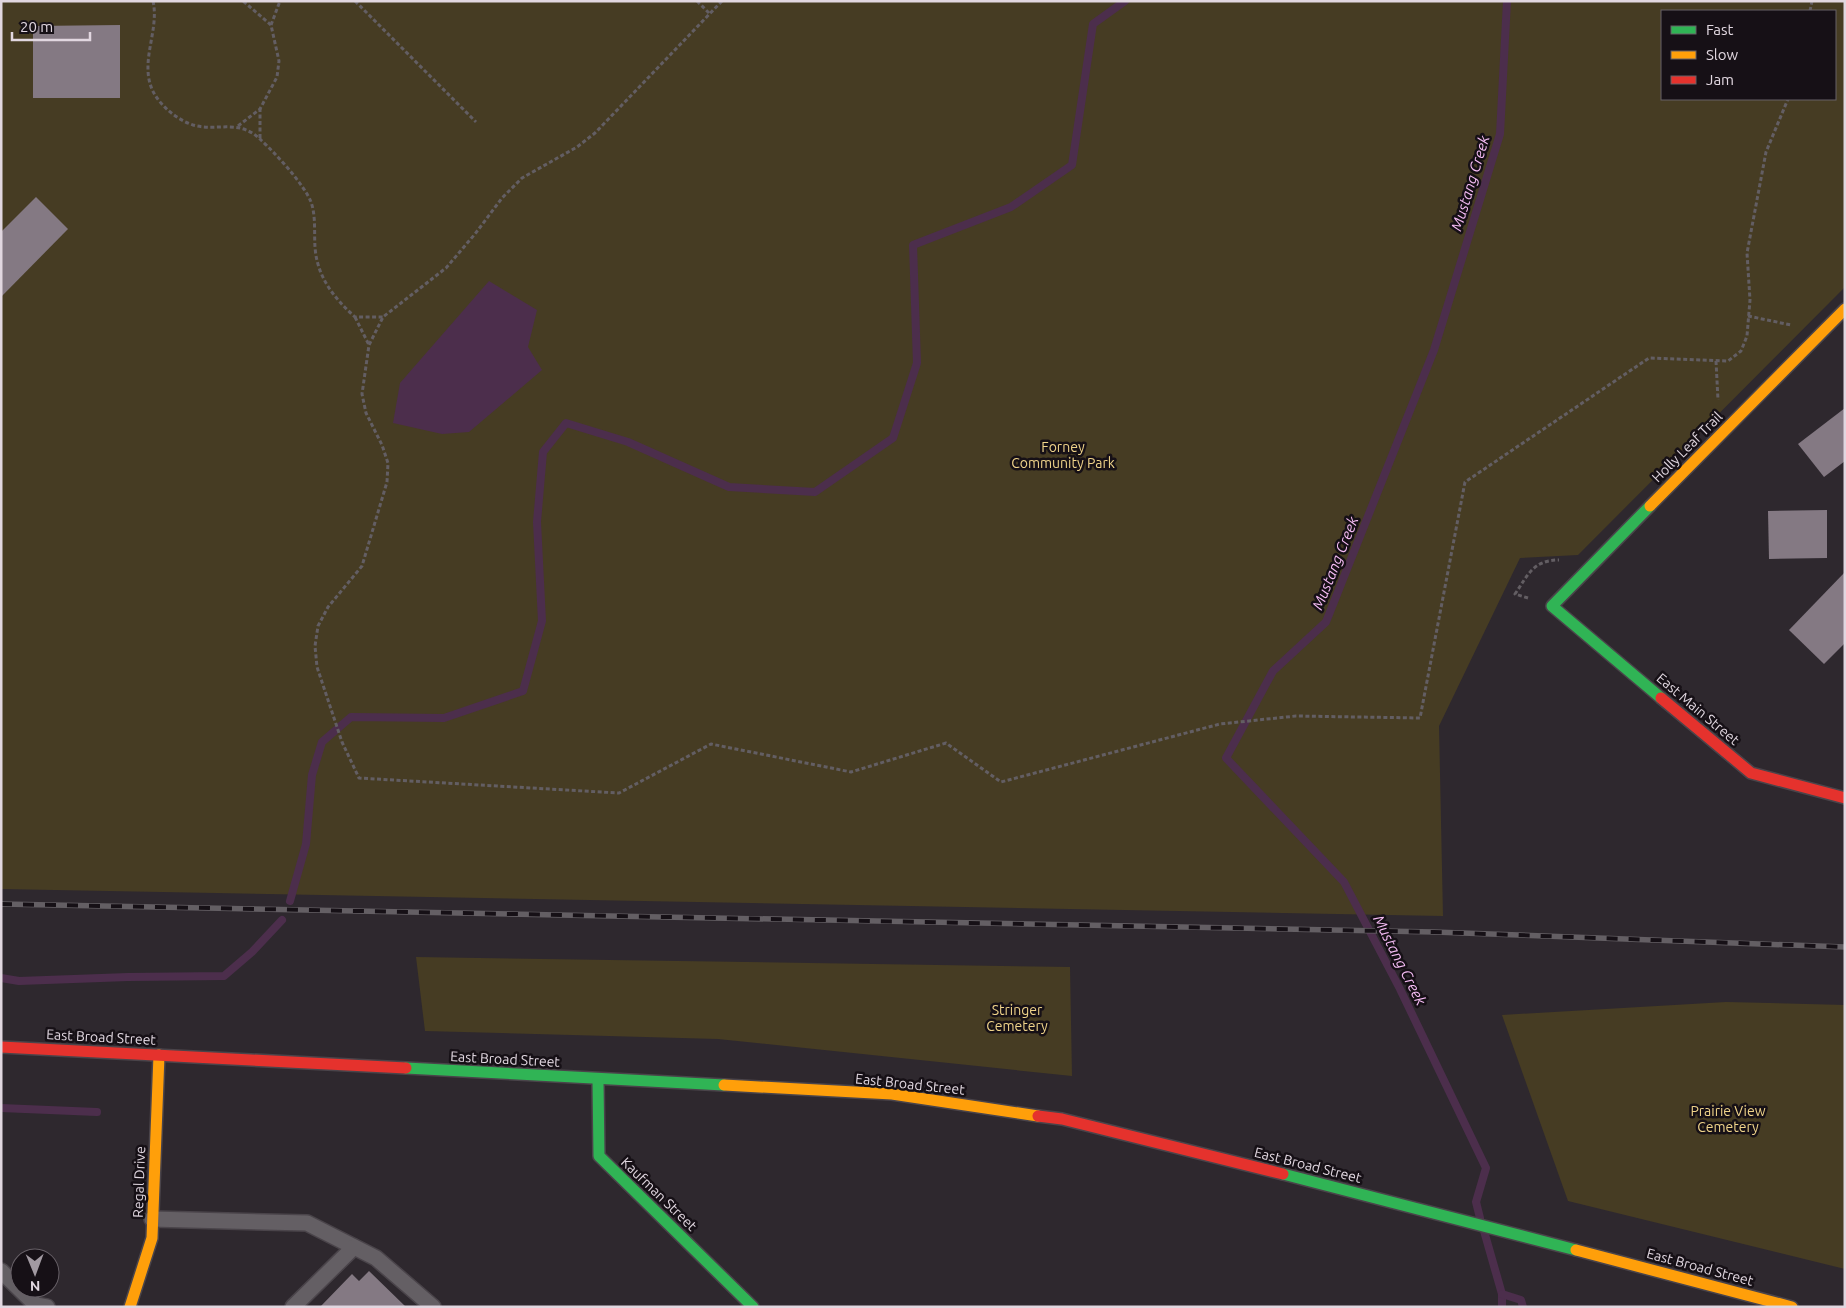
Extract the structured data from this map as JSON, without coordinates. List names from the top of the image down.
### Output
{
  "streets": {
    "main road": [
      "Holly Leaf Trail",
      "East Main Street",
      "East Broad Street",
      "Regal Drive",
      "Kaufman Street"
    ]
  },
  "crossings": [
    ["Holly Leaf Trail", "East Main Street"],
    ["East Broad Street", "Regal Drive"],
    ["East Broad Street", "Kaufman Street"]
  ],
  "water": ["Mustang Creek"],
  "parks": ["Forney Community Park", "Stringer Cemetery", "Prairie View Cemetery"],
  "legend": ["Fast", "Slow", "Jam"],
  "scale_bar": "20 m",
  "north": "bottom"
}
